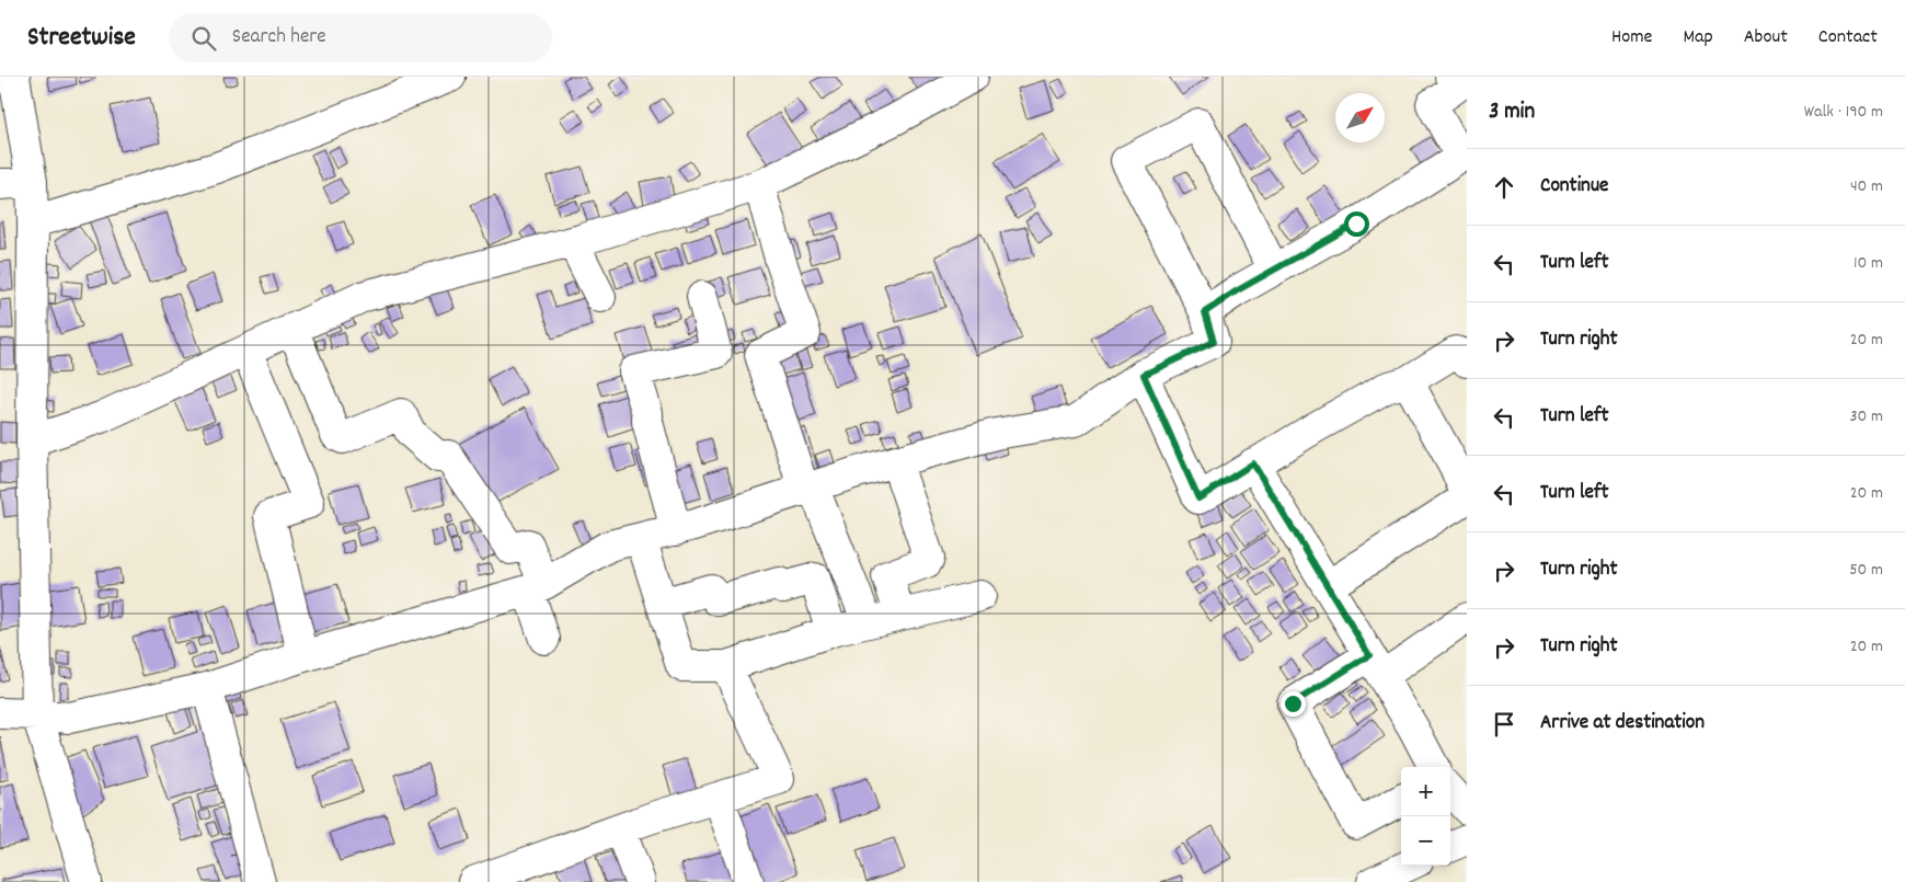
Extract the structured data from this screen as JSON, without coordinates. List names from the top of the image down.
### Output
{
  "north": "top right",
  "page": {
    "header": "Streetwise",
    "search": "Search here",
    "nav": [
      "Home",
      "Map",
      "About",
      "Contact"
    ],
    "heading": ["3 min", "Walk · 190 m"],
    "list": [
      ["Continue", "40 m"],
      ["Turn left", "10 m"],
      ["Turn right", "20 m"],
      ["Turn left", "30 m"],
      ["Turn left", "20 m"],
      ["Turn right", "50 m"],
      ["Turn right", "20 m"],
      "Arrive at destination"
    ],
    "map_buttons": ["+", "−"]
  }
}
